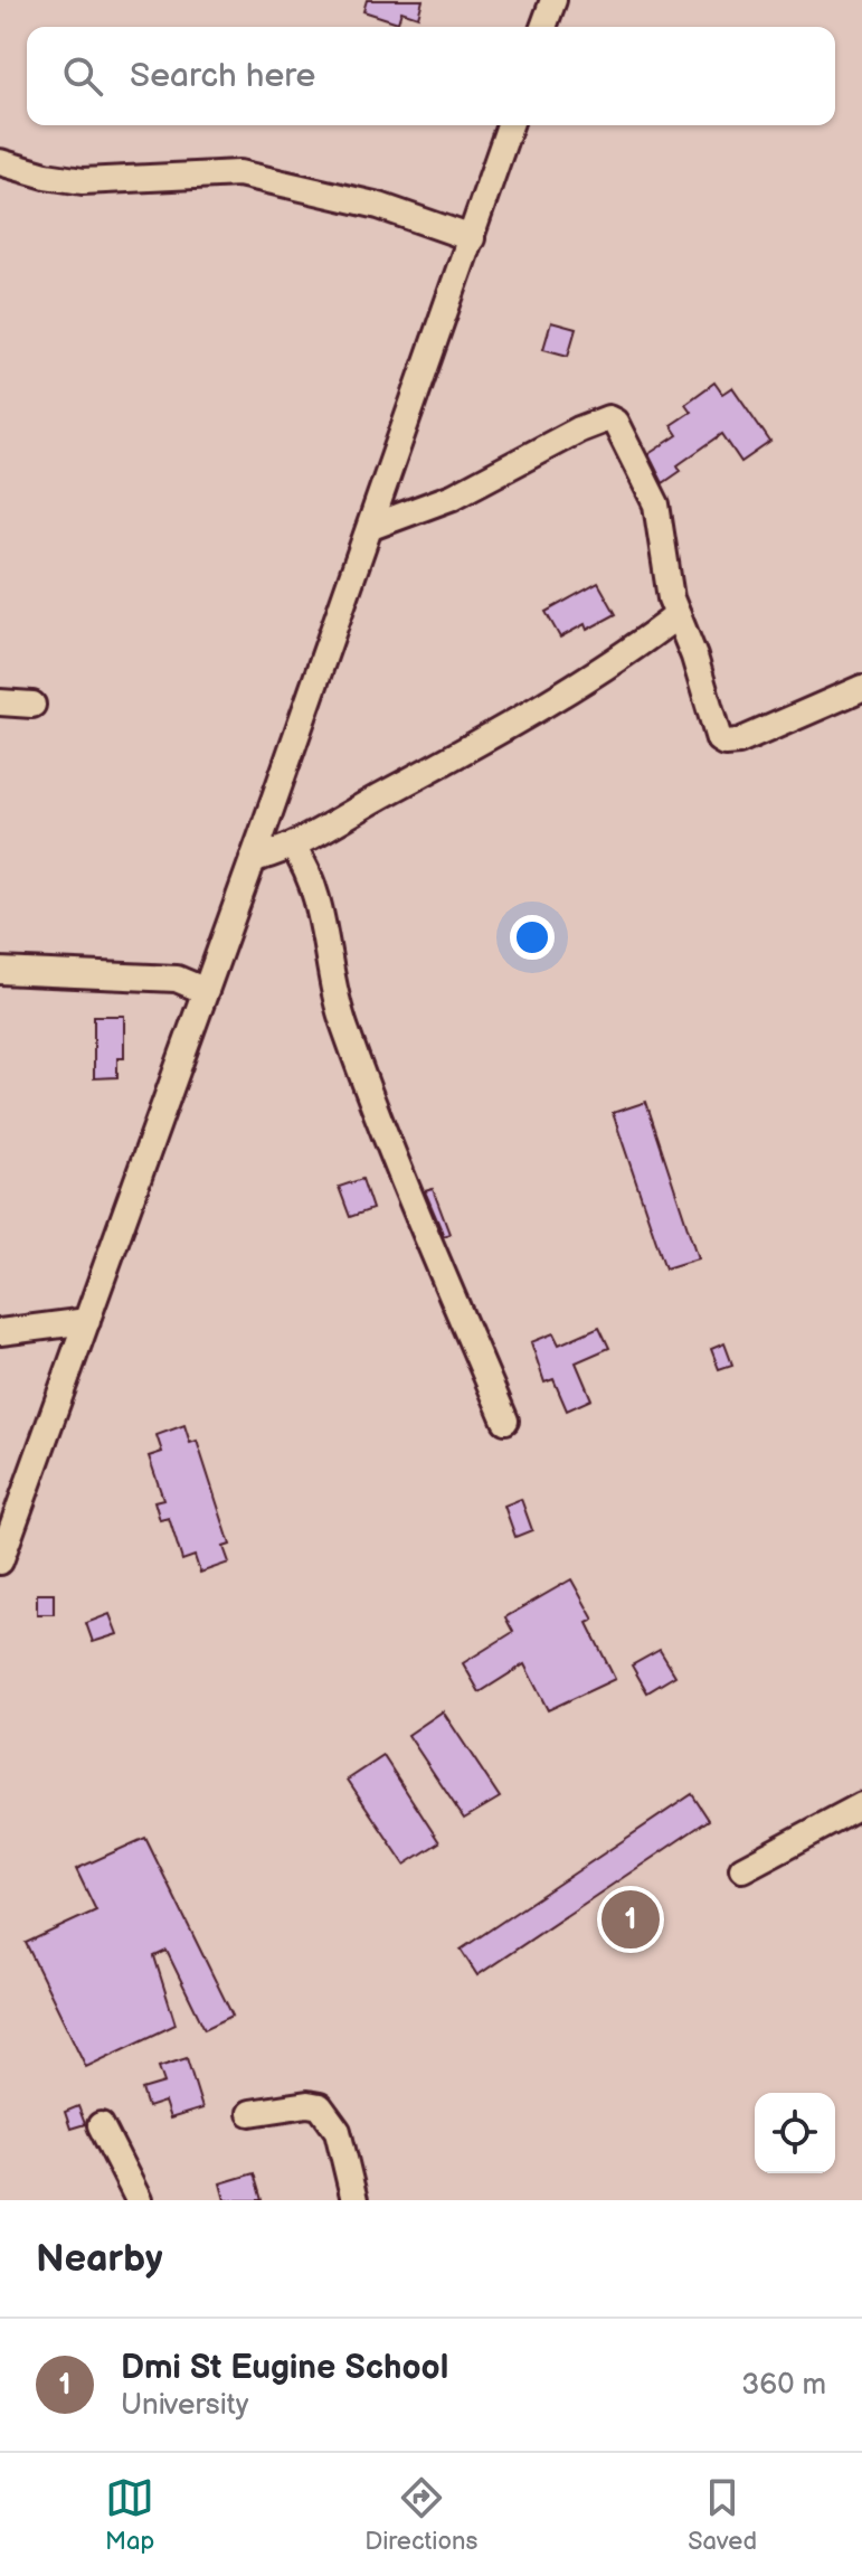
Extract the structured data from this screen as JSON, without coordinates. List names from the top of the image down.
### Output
{
  "page": {
    "search": "Search here",
    "pins": "1",
    "heading": "Nearby",
    "list": [
      {
        "mark": "1",
        "name": "Dmi St Eugine School",
        "note": "University",
        "value": "360 m"
      }
    ],
    "nav": ["Map", "Directions", "Saved"]
  }
}
